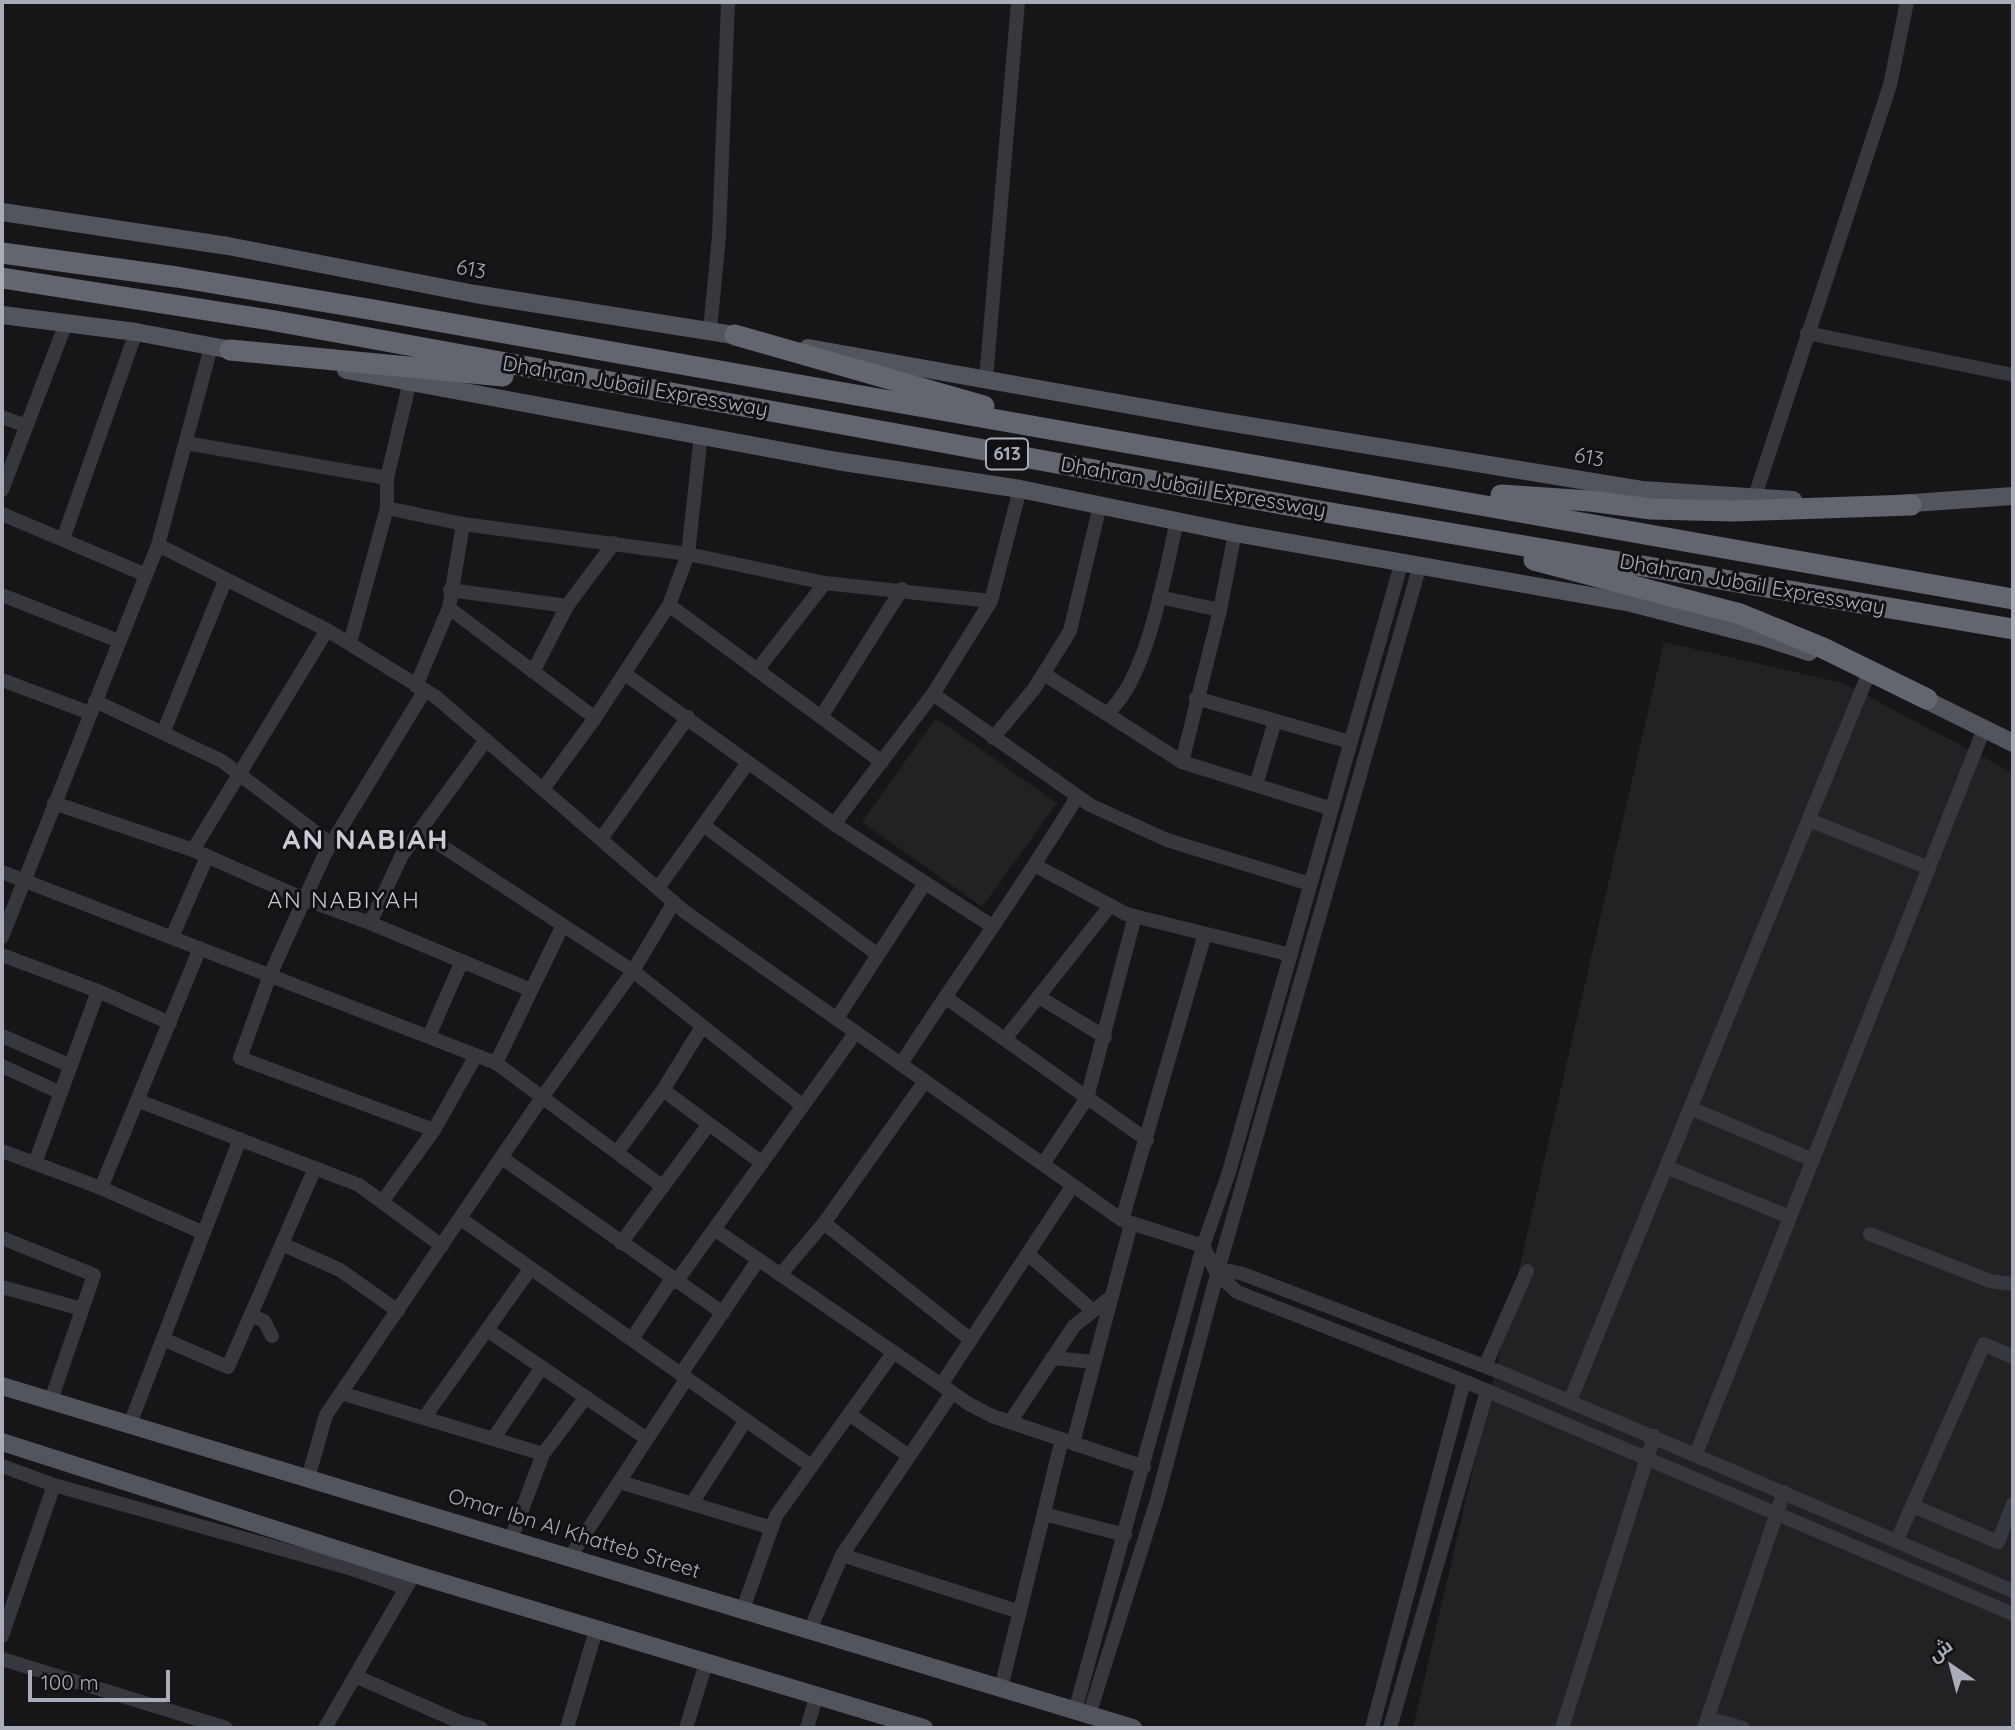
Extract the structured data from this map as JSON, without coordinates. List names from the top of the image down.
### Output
{
  "streets": {
    "highway": ["613", "Dhahran Jubail Expressway"],
    "main road": ["Omar Ibn Al Khatteb Street"]
  },
  "districts": ["AN NABIAH", "AN NABIYAH"],
  "scale_bar": "100 m",
  "north": "top left"
}
